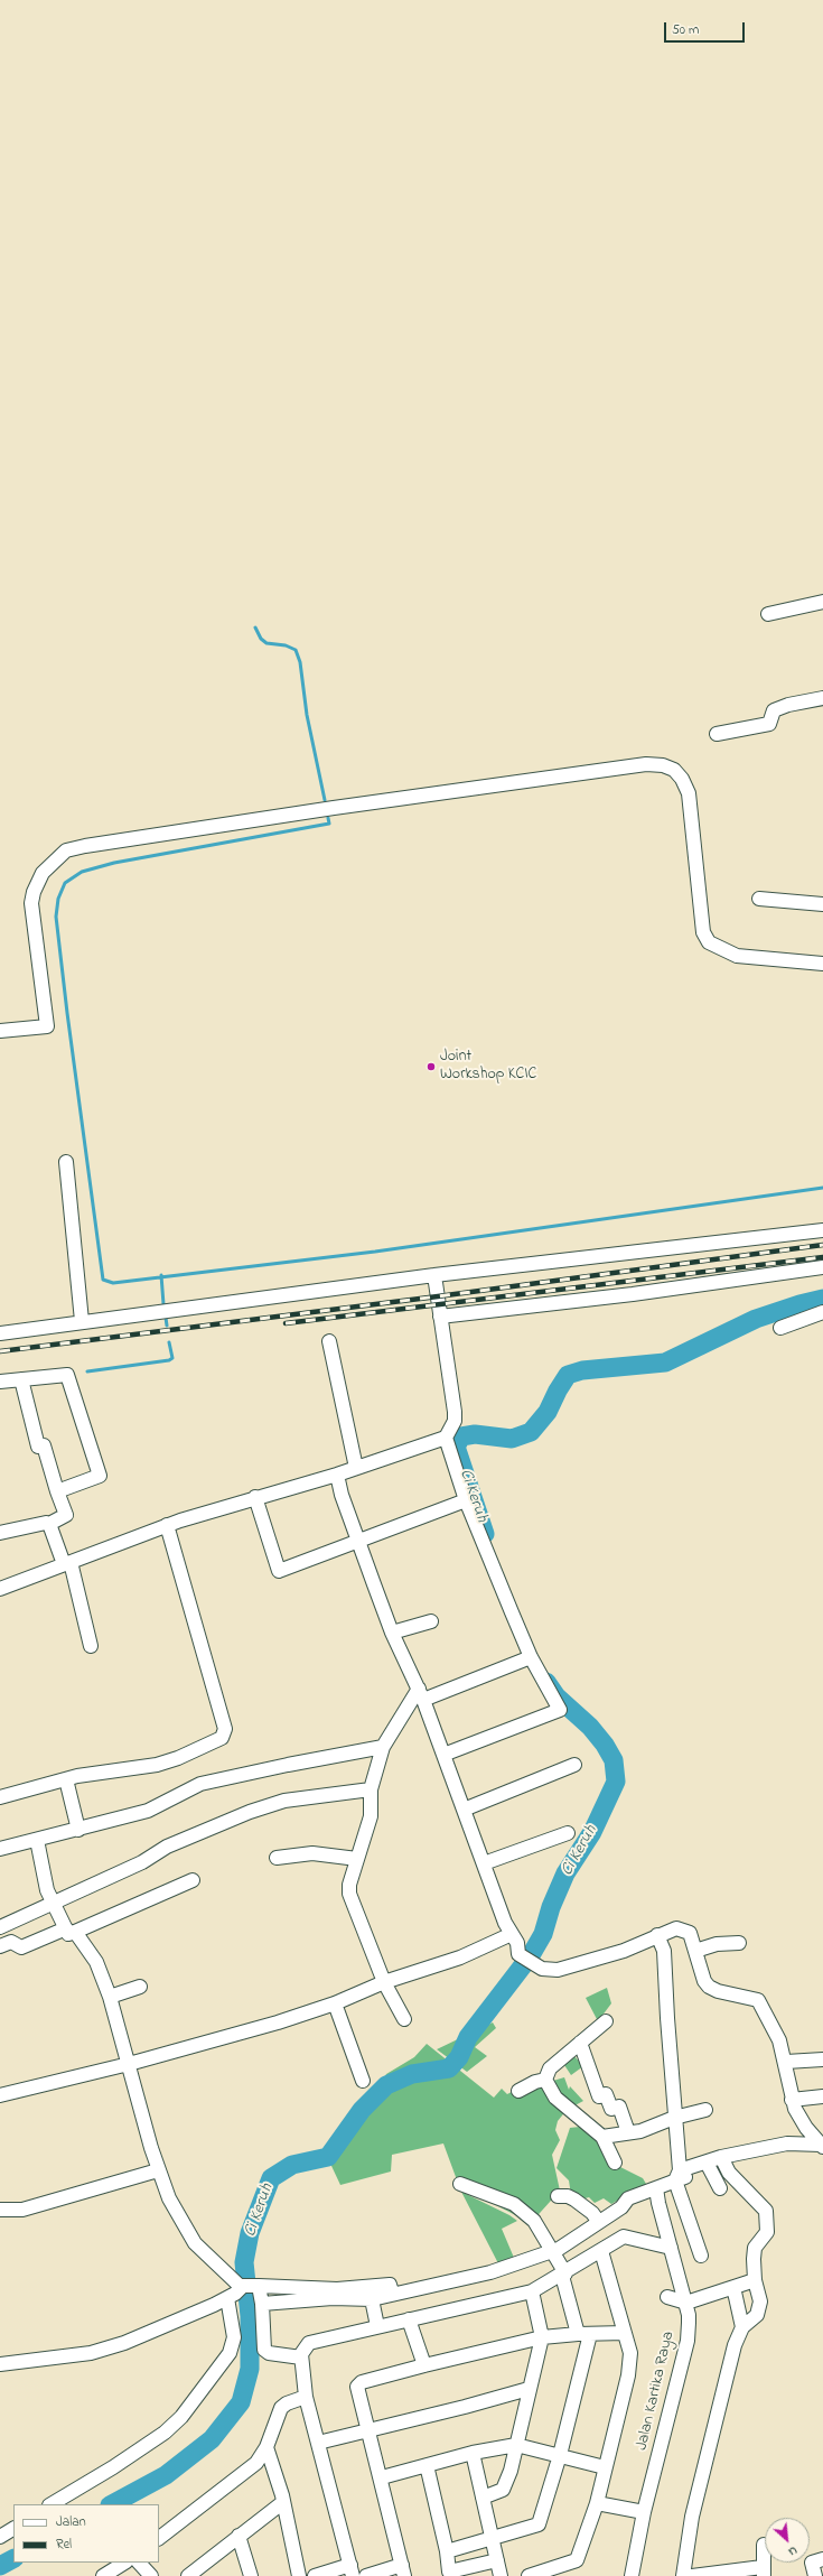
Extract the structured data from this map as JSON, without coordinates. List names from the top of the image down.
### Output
{
  "streets": {
    "street": ["Jalan Kartika Raya"]
  },
  "water": ["Ci Keruh"],
  "places": ["Joint Workshop KCIC"],
  "legend": ["Jalan", "Rel"],
  "scale_bar": "50 m",
  "north": "bottom right"
}
